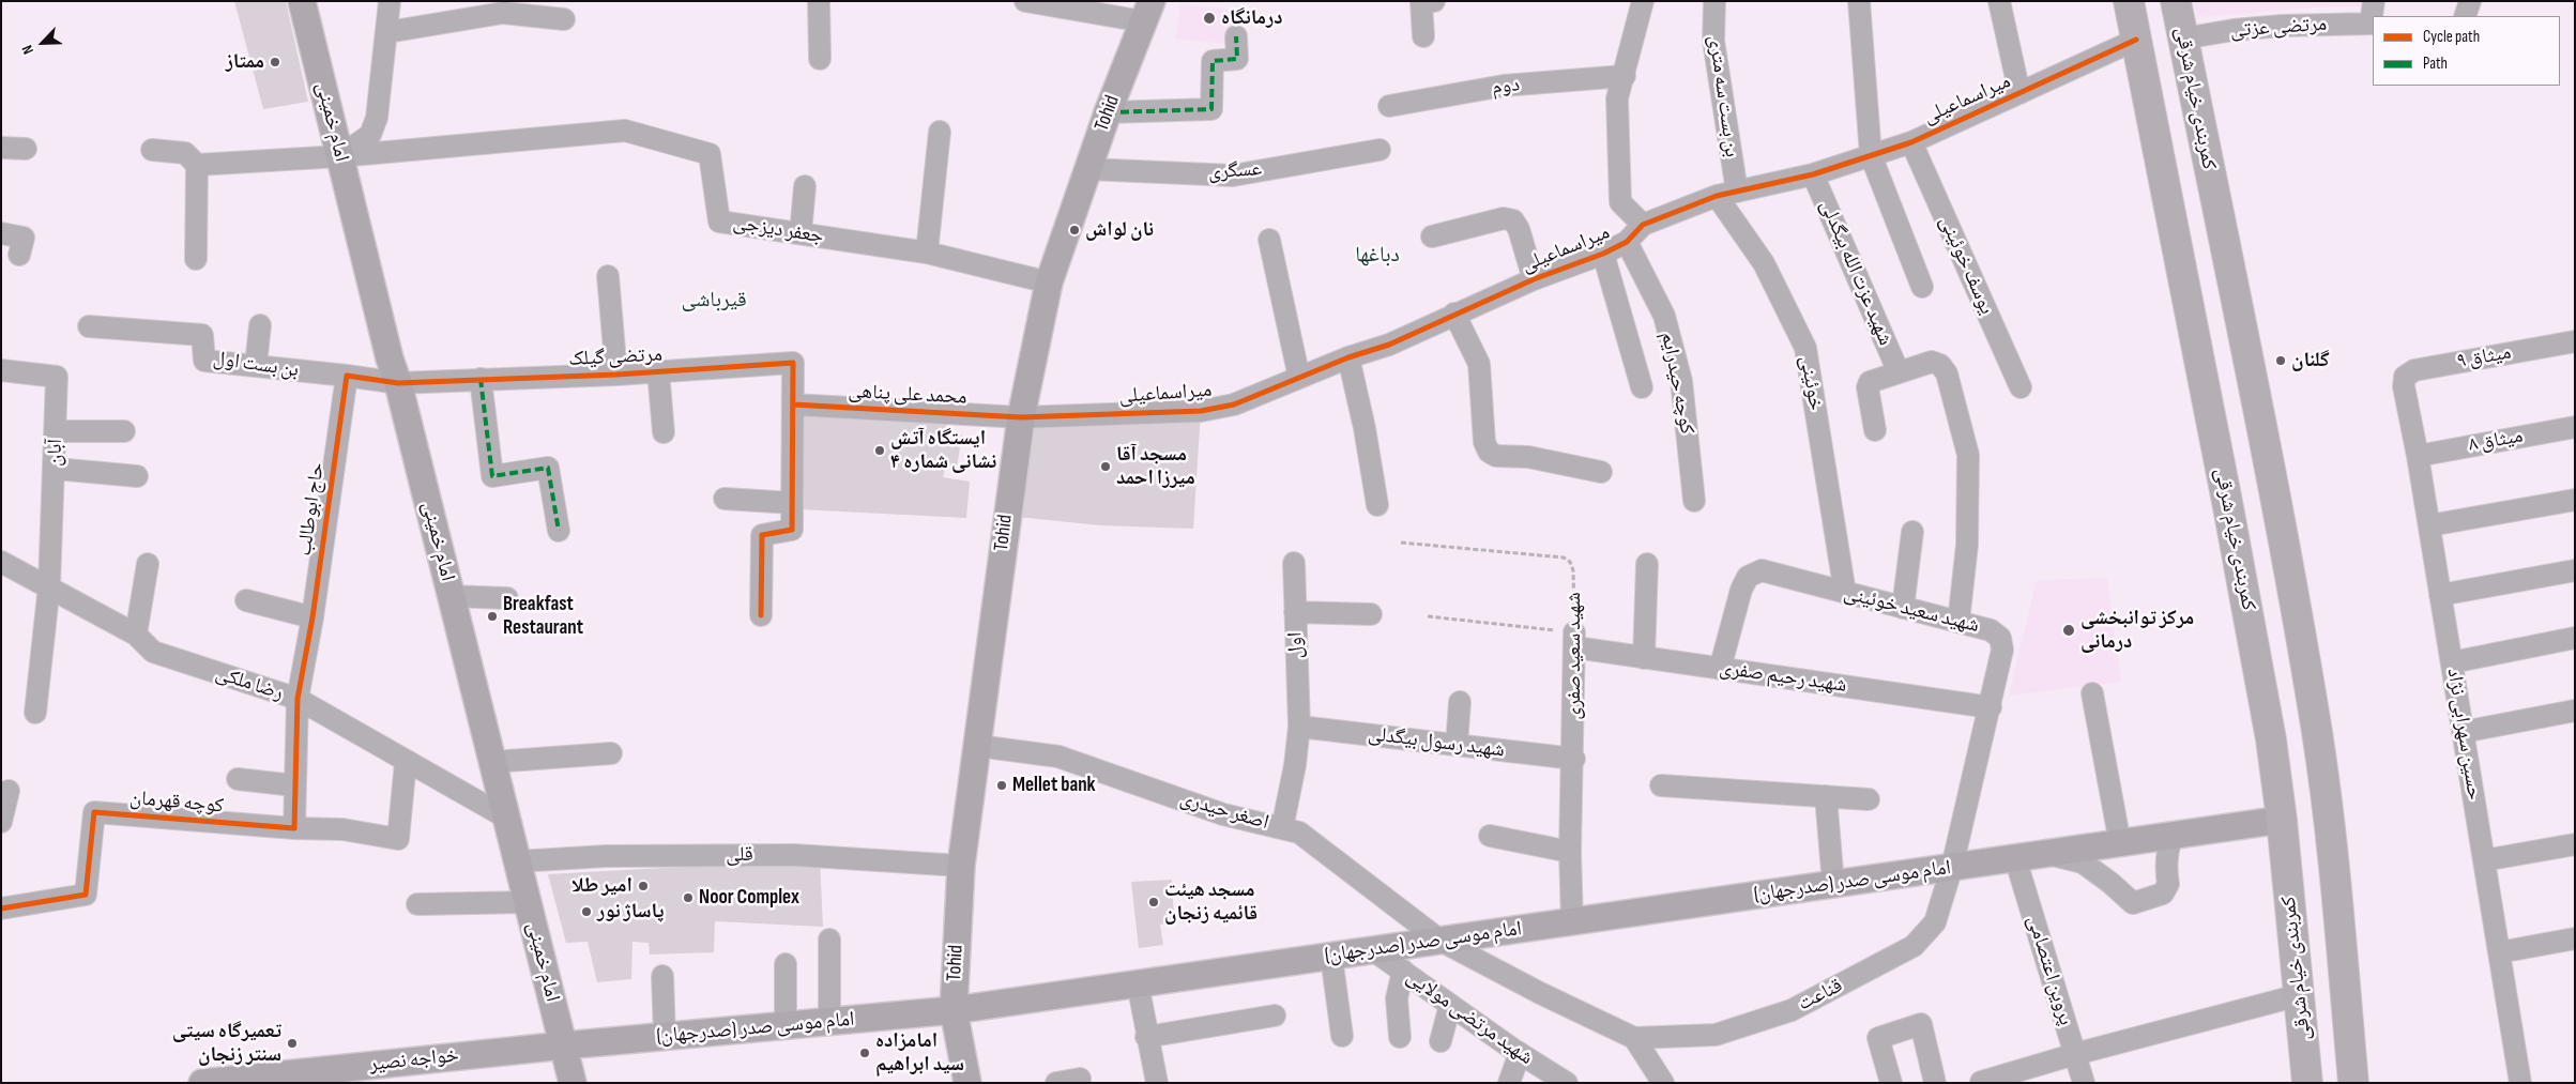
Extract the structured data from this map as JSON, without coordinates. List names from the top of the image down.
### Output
{
  "streets": {
    "highway": ["کمربندی خیام شرقی"],
    "main road": [
      "Tohid",
      "امام خمینی",
      "(صدرجهان) امام موسی صدر",
      "خواجه نصیر"
    ],
    "street": [
      "مرتضی عزتی",
      "دوم",
      "بن بست سه متری",
      "میراسماعیلی",
      "عسگری",
      "جعفر دیزجی",
      "یوسف خوئینی",
      "شهید عزت الله بیگدلی",
      "مرتضی گیلک",
      "میثاق ۹",
      "بن بست اول",
      "کوچه حیدرایم",
      "خوئینی",
      "محمد علی پناهی",
      "میثاق ۸",
      "آبان",
      "حاج ابوطالب",
      "شهید سعید خوئینی",
      "اول",
      "شهید سعید صفری",
      "شهید رحیم صفری",
      "رضا ملکی",
      "حسین سهرابی نژاد",
      "شهید رسول بیگدلی",
      "کوچه قهرمان",
      "اصغر حیدری",
      "قلی",
      "پروین اعتصامی",
      "قناعت",
      "شهید مرتضی مولایی"
    ]
  },
  "crossings": [
    ["مرتضی عزتی", "کمربندی خیام شرقی"],
    ["بن بست سه متری", "میراسماعیلی"],
    ["بن بست سه متری", "خوئینی"],
    ["کمربندی خیام شرقی", "میراسماعیلی"],
    ["کمربندی خیام شرقی", "(صدرجهان) امام موسی صدر"],
    ["میراسماعیلی", "Tohid"],
    ["میراسماعیلی", "یوسف خوئینی"],
    ["میراسماعیلی", "شهید عزت الله بیگدلی"],
    ["میراسماعیلی", "کوچه حیدرایم"],
    ["میراسماعیلی", "خوئینی"],
    ["میراسماعیلی", "محمد علی پناهی"],
    ["Tohid", "عسگری"],
    ["Tohid", "جعفر دیزجی"],
    ["Tohid", "محمد علی پناهی"],
    ["Tohid", "اصغر حیدری"],
    ["Tohid", "قلی"],
    ["Tohid", "(صدرجهان) امام موسی صدر"],
    ["امام خمینی", "جعفر دیزجی"],
    ["امام خمینی", "مرتضی گیلک"],
    ["امام خمینی", "رضا ملکی"],
    ["امام خمینی", "قلی"],
    ["امام خمینی", "(صدرجهان) امام موسی صدر"],
    ["امام خمینی", "خواجه نصیر"],
    ["مرتضی گیلک", "محمد علی پناهی"],
    ["میثاق ۹", "حسین سهرابی نژاد"],
    ["بن بست اول", "حاج ابوطالب"],
    ["خوئینی", "شهید سعید خوئینی"],
    ["میثاق ۸", "حسین سهرابی نژاد"],
    ["آبان", "رضا ملکی"],
    ["حاج ابوطالب", "رضا ملکی"],
    ["شهید سعید خوئینی", "شهید رحیم صفری"],
    ["شهید سعید خوئینی", "(صدرجهان) امام موسی صدر"],
    ["شهید سعید خوئینی", "قناعت"],
    ["اول", "شهید رسول بیگدلی"],
    ["اول", "اصغر حیدری"],
    ["شهید سعید صفری", "شهید رحیم صفری"],
    ["شهید سعید صفری", "شهید رسول بیگدلی"],
    ["شهید سعید صفری", "(صدرجهان) امام موسی صدر"],
    ["اصغر حیدری", "(صدرجهان) امام موسی صدر"],
    ["اصغر حیدری", "قناعت"],
    ["(صدرجهان) امام موسی صدر", "پروین اعتصامی"],
    ["(صدرجهان) امام موسی صدر", "قناعت"],
    ["(صدرجهان) امام موسی صدر", "شهید مرتضی مولایی"],
    ["(صدرجهان) امام موسی صدر", "خواجه نصیر"]
  ],
  "districts": ["دباغها", "قیرباشی"],
  "places": [
    "درمانگاه",
    "ممتاز",
    "نان لواش",
    "گلنان",
    "ایستگاه آتش نشانی شماره ۴",
    "مسجد آقا میرزا احمد",
    "Breakfast Restaurant",
    "مرکز توانبخشی درمانی",
    "Mellet bank",
    "امیر طلا",
    "Noor Complex",
    "مسجد هیئت قائمیه زنجان",
    "پاساژ نور",
    "تعمیرگاه سیتی سنتر زنجان",
    "امامزاده سید ابراهیم"
  ],
  "legend": ["Cycle path", "Path"],
  "north": "bottom left"
}
